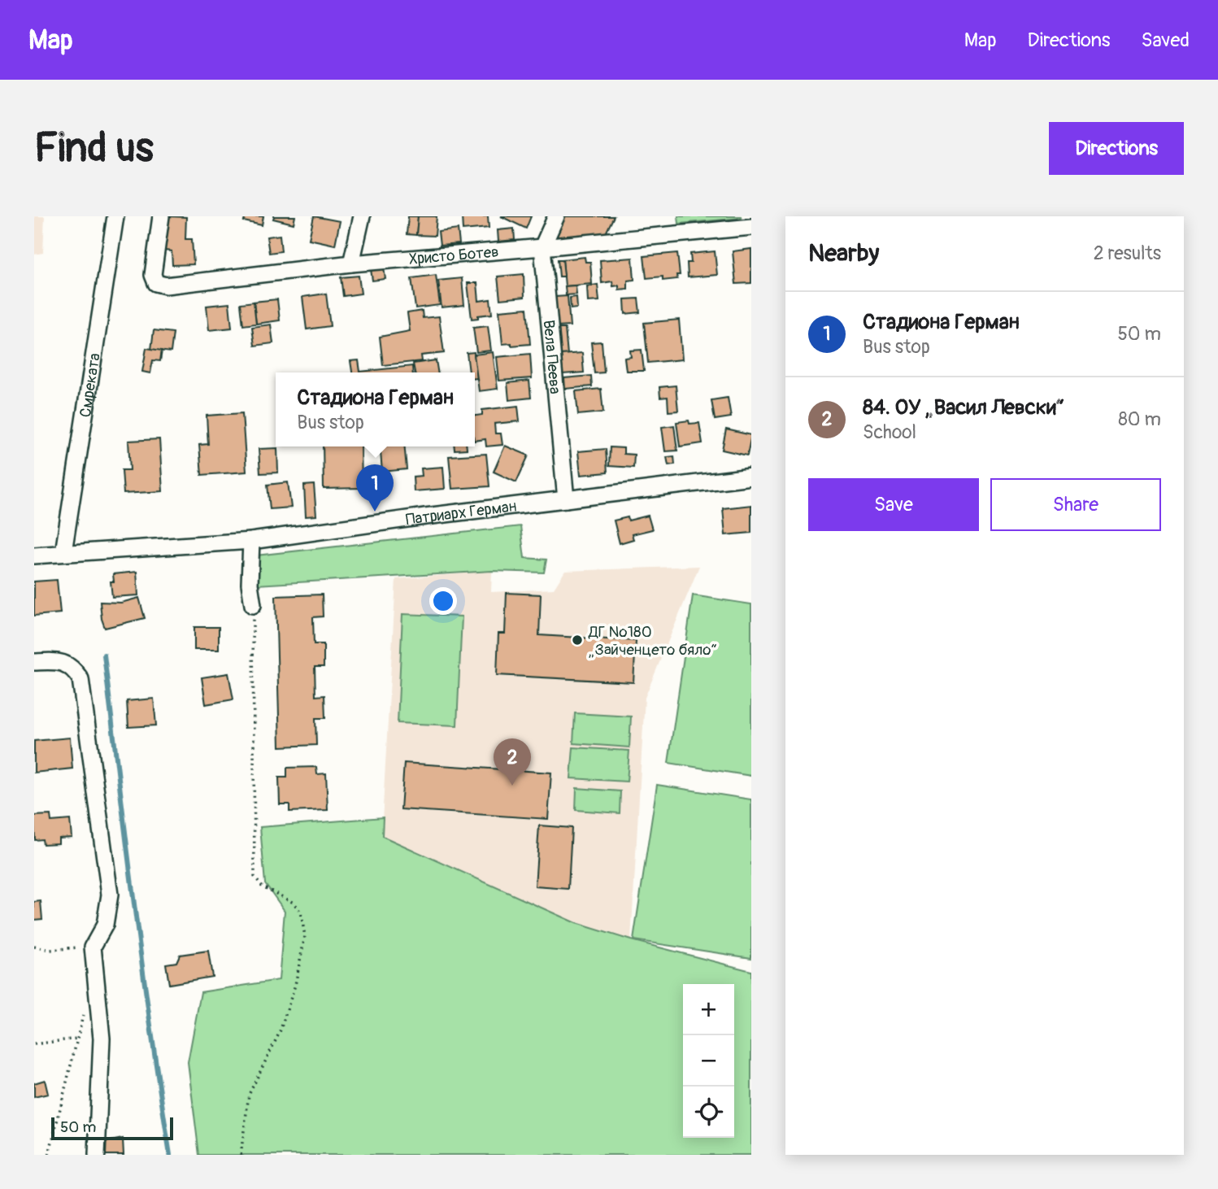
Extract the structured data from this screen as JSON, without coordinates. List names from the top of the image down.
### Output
{
  "streets": {
    "street": [
      "Христо Ботев",
      "Вела Пеева",
      "Смреката",
      "Патриарх Герман"
    ]
  },
  "crossings": [
    ["Христо Ботев", "Вела Пеева"],
    ["Вела Пеева", "Патриарх Герман"],
    ["Смреката", "Патриарх Герман"]
  ],
  "places": ["ДГ №180 „Зайченцето бяло“"],
  "scale_bar": "50 m",
  "page": {
    "header": "Map",
    "nav": ["Map", "Directions", "Saved"],
    "buttons": [
      "Directions",
      ["Save", "Share"]
    ],
    "title": "Find us",
    "heading": ["Nearby", "2 results"],
    "list": [
      {
        "mark": "1",
        "name": "Стадиона Герман",
        "note": "Bus stop",
        "value": "50 m"
      },
      {
        "mark": "2",
        "name": "84. ОУ „Васил Левски“",
        "note": "School",
        "value": "80 m"
      }
    ],
    "popup": ["Стадиона Герман", "Bus stop"],
    "pins": ["1", "2"],
    "map_buttons": ["+", "−"],
    "scale": "50 m"
  }
}
